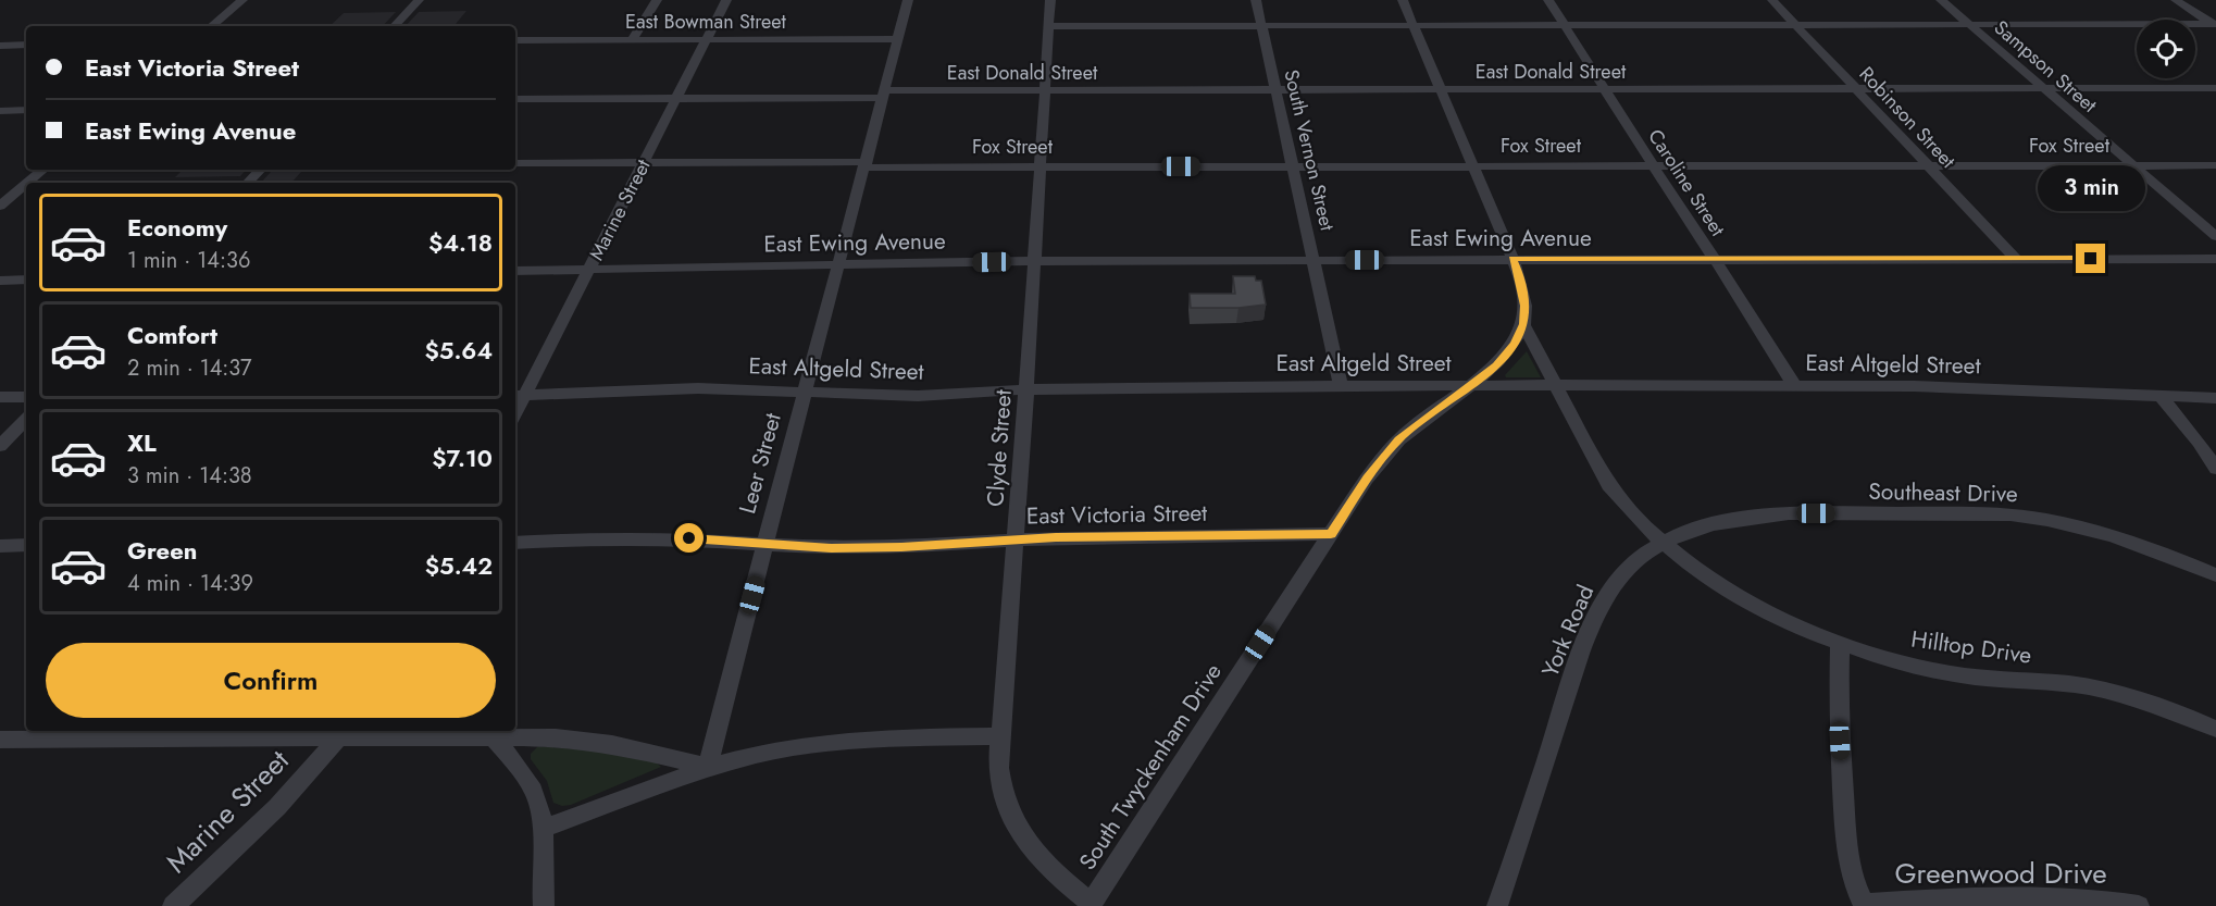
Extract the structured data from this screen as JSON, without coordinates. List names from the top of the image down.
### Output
{
  "streets": {
    "street": [
      "East Bowman Street",
      "Sampson Street",
      "East Donald Street",
      "Robinson Street",
      "Fox Street",
      "South Vernon Street",
      "Caroline Street",
      "Marine Street",
      "East Ewing Avenue",
      "East Altgeld Street",
      "Clyde Street",
      "Leer Street",
      "Southeast Drive",
      "East Victoria Street",
      "York Road",
      "Hilltop Drive",
      "South Twyckenham Drive",
      "Greenwood Drive"
    ]
  },
  "crossings": [
    ["East Bowman Street", "Marine Street"],
    ["East Bowman Street", "Leer Street"],
    ["Sampson Street", "East Donald Street"],
    ["Sampson Street", "Fox Street"],
    ["East Donald Street", "Robinson Street"],
    ["East Donald Street", "South Vernon Street"],
    ["East Donald Street", "Caroline Street"],
    ["East Donald Street", "Marine Street"],
    ["East Donald Street", "Clyde Street"],
    ["East Donald Street", "Leer Street"],
    ["Robinson Street", "Fox Street"],
    ["Robinson Street", "East Ewing Avenue"],
    ["Fox Street", "South Vernon Street"],
    ["Fox Street", "Caroline Street"],
    ["Fox Street", "Marine Street"],
    ["Fox Street", "Clyde Street"],
    ["Fox Street", "Leer Street"],
    ["South Vernon Street", "East Ewing Avenue"],
    ["South Vernon Street", "East Altgeld Street"],
    ["Caroline Street", "East Ewing Avenue"],
    ["Caroline Street", "East Altgeld Street"],
    ["Marine Street", "East Ewing Avenue"],
    ["Marine Street", "East Altgeld Street"],
    ["East Ewing Avenue", "Clyde Street"],
    ["East Ewing Avenue", "Leer Street"],
    ["East Altgeld Street", "Clyde Street"],
    ["East Altgeld Street", "Leer Street"],
    ["East Altgeld Street", "South Twyckenham Drive"],
    ["Clyde Street", "East Victoria Street"],
    ["Clyde Street", "South Twyckenham Drive"],
    ["Leer Street", "East Victoria Street"],
    ["Southeast Drive", "York Road"],
    ["Southeast Drive", "Hilltop Drive"],
    ["East Victoria Street", "South Twyckenham Drive"],
    ["York Road", "Hilltop Drive"]
  ],
  "page": {
    "banner": ["East Victoria Street", "East Ewing Avenue"],
    "bubble": "3 min",
    "list": [
      {
        "name": "Economy",
        "note": "1 min · 14:36",
        "value": "$4.18"
      },
      {
        "name": "Comfort",
        "note": "2 min · 14:37",
        "value": "$5.64"
      },
      {
        "name": "XL",
        "note": "3 min · 14:38",
        "value": "$7.10"
      },
      {
        "name": "Green",
        "note": "4 min · 14:39",
        "value": "$5.42"
      }
    ],
    "buttons": "Confirm"
  }
}
